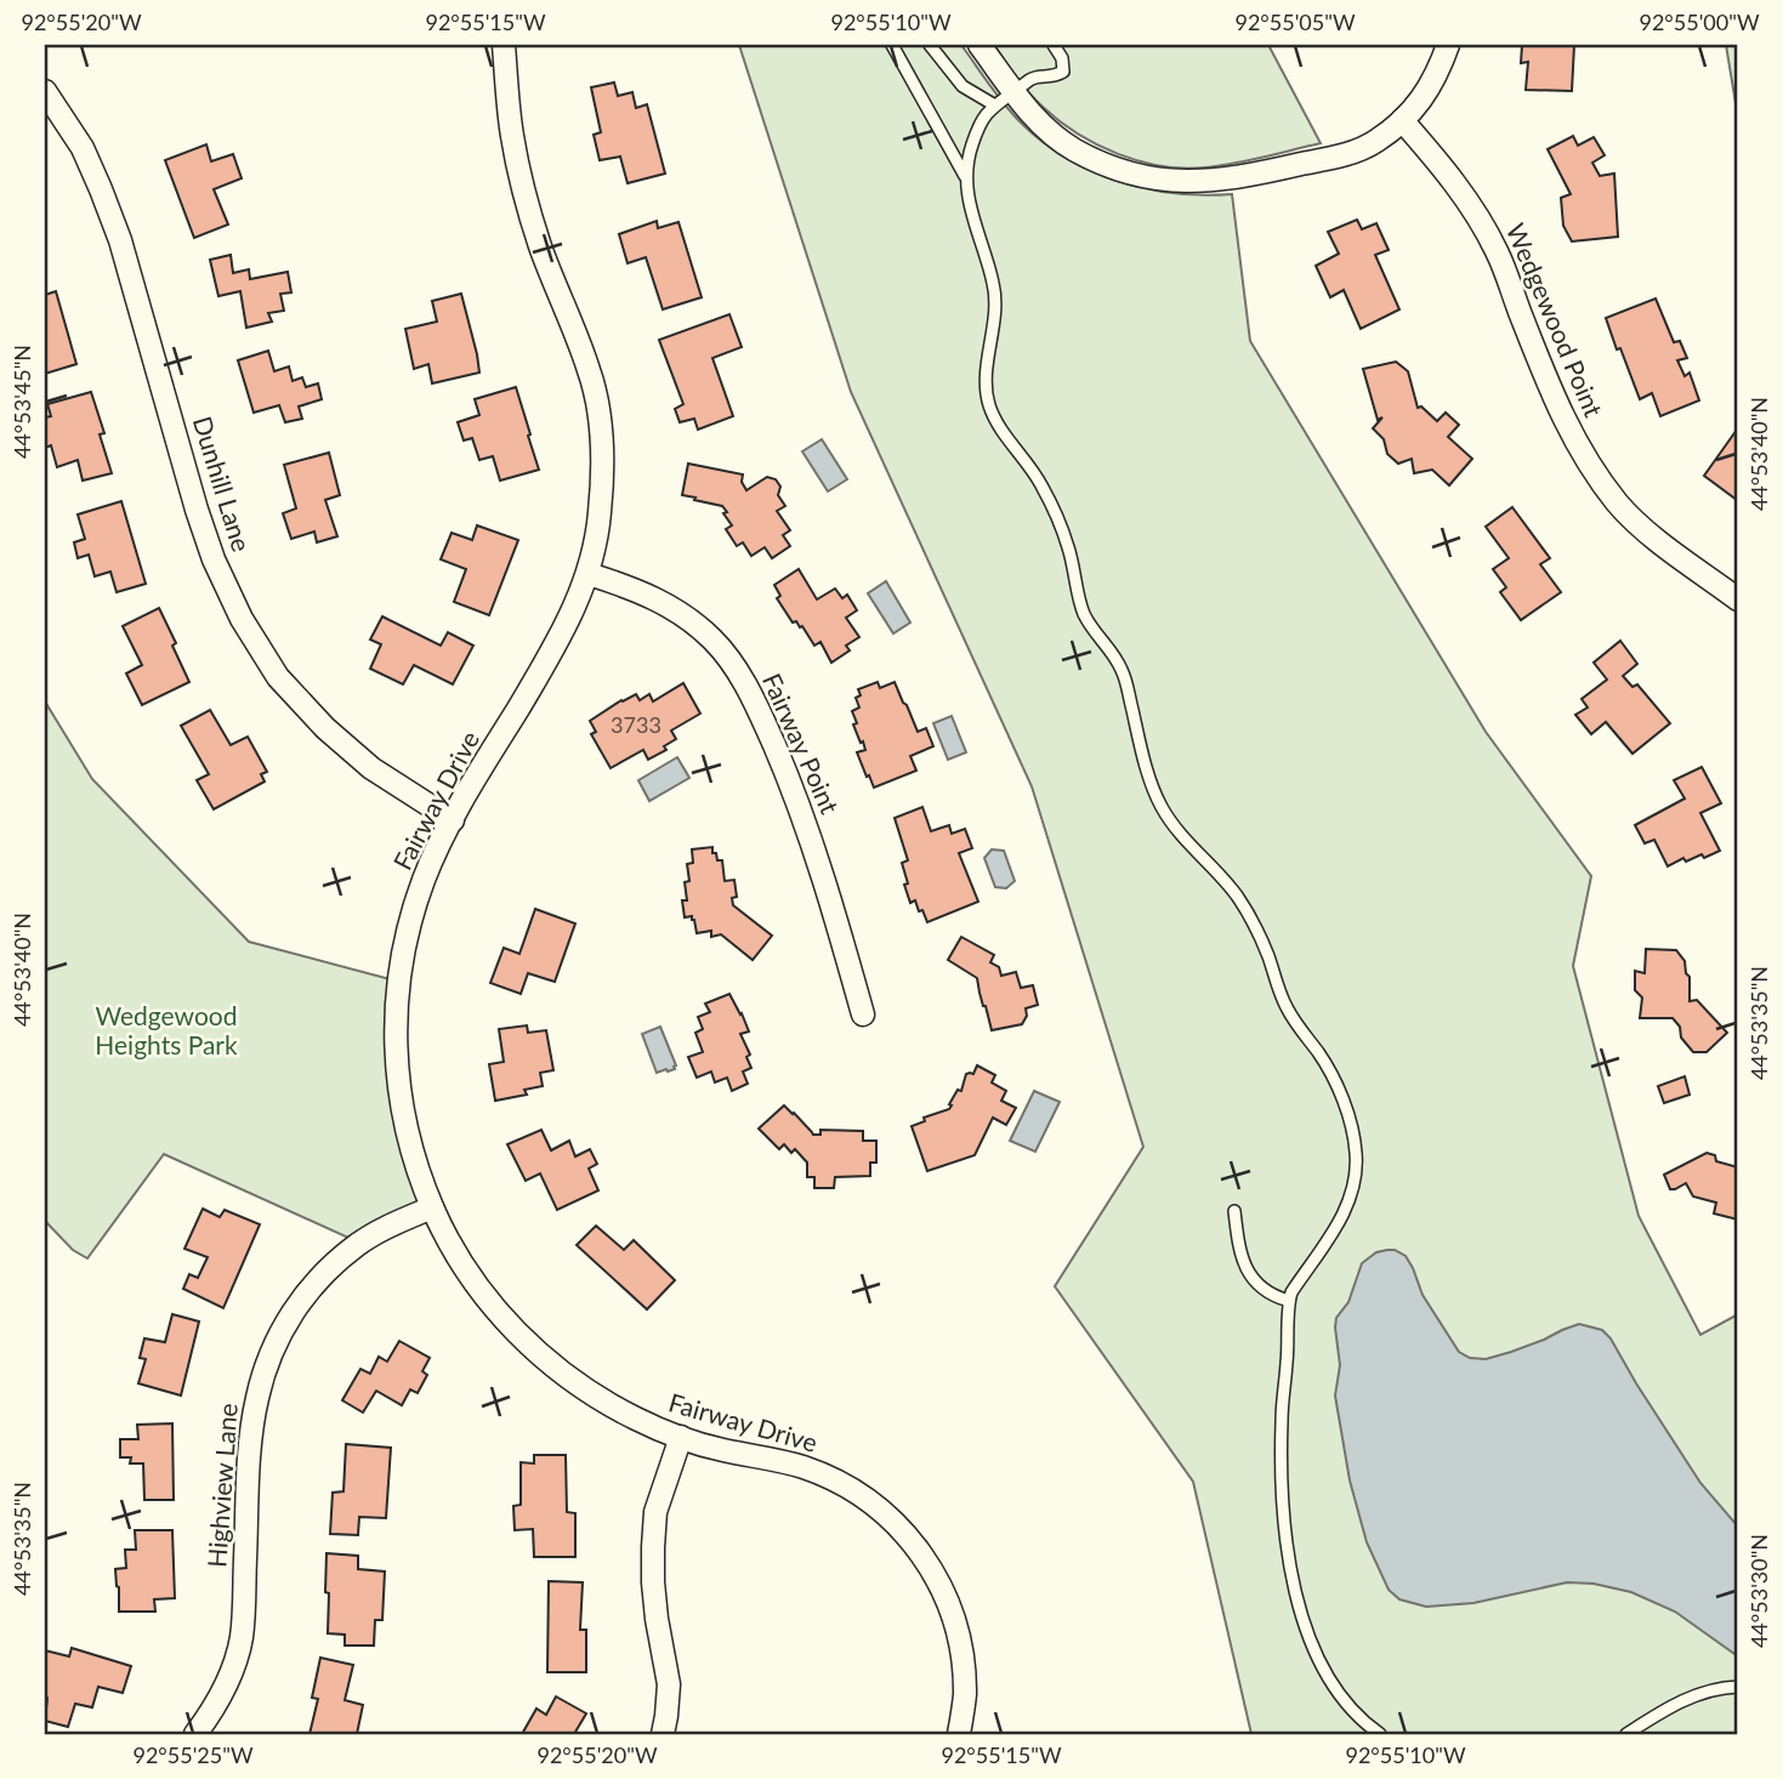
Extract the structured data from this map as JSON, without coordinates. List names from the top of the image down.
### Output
{
  "streets": {
    "street": [
      "Wedgewood Point",
      "Dunhill Lane",
      "Fairway Point",
      "Fairway Drive",
      "Highview Lane"
    ]
  },
  "crossings": [
    ["Dunhill Lane", "Fairway Drive"],
    ["Fairway Point", "Fairway Drive"],
    ["Fairway Drive", "Highview Lane"]
  ],
  "parks": ["Wedgewood Heights Park"],
  "house_numbers": ["3733"],
  "coordinates": [
    "92°55'20\"W",
    "92°55'15\"W",
    "92°55'10\"W",
    "92°55'05\"W",
    "92°55'00\"W",
    "44°53'45\"N",
    "44°53'40\"N",
    "44°53'35\"N",
    "44°53'30\"N",
    "92°55'25\"W"
  ]
}
